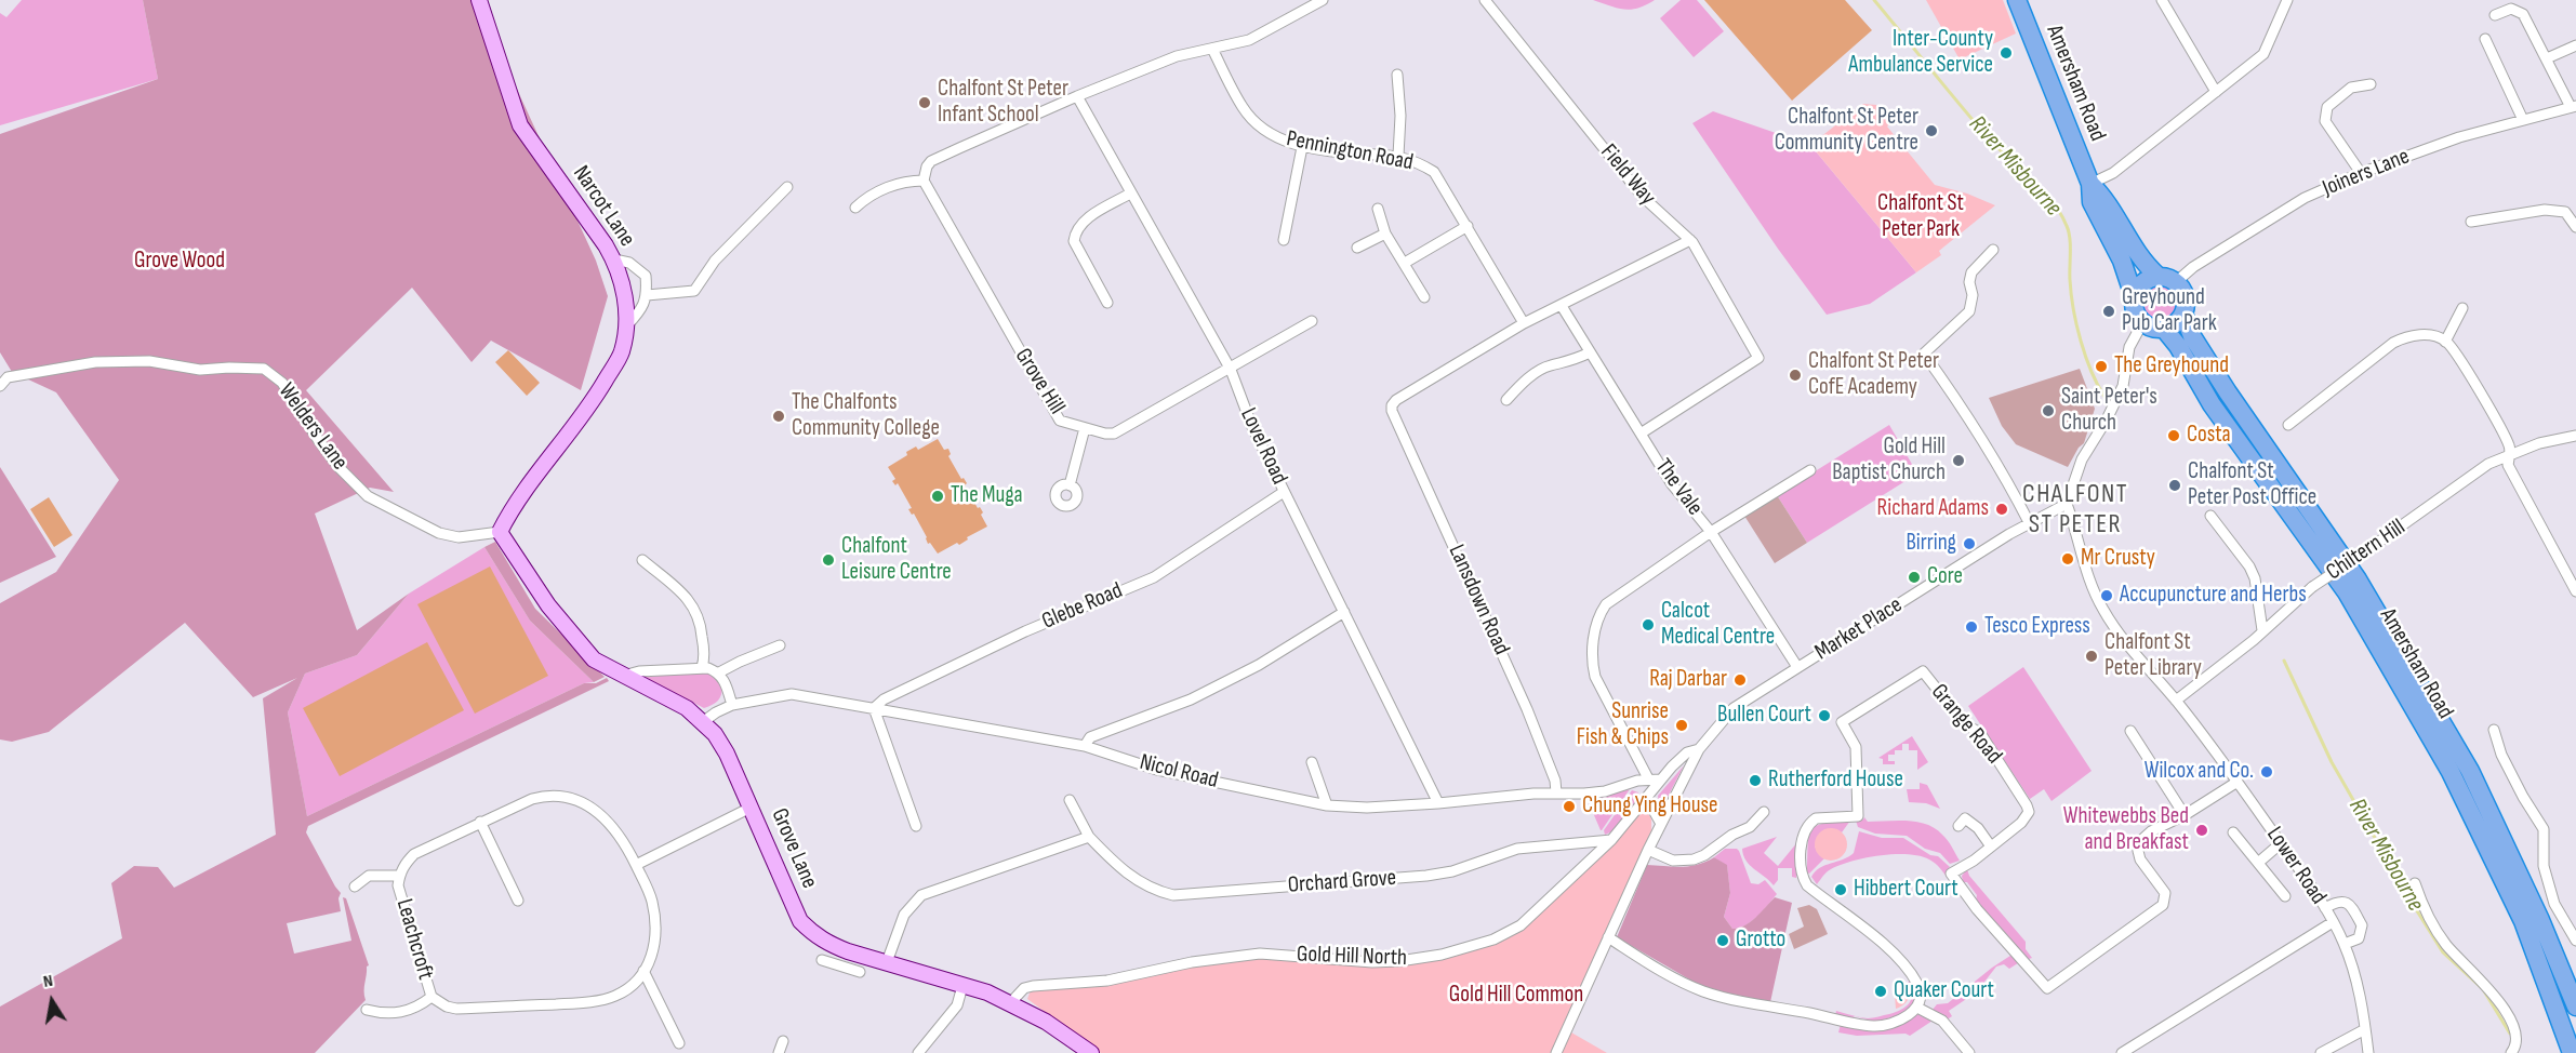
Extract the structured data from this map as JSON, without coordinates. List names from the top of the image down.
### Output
{
  "streets": {
    "highway": ["Amersham Road"],
    "street": [
      "Pennington Road",
      "Joiners Lane",
      "Field Way",
      "Narcot Lane",
      "Grove Hill",
      "Welders Lane",
      "Lovel Road",
      "The Vale",
      "Chiltern Hill",
      "Lansdown Road",
      "Glebe Road",
      "Market Place",
      "Grange Road",
      "Nicol Road",
      "Grove Lane",
      "Lower Road",
      "Orchard Grove",
      "Leachcroft",
      "Gold Hill North"
    ]
  },
  "crossings": [
    ["Amersham Road", "Joiners Lane"],
    ["Pennington Road", "Lansdown Road"],
    ["Field Way", "The Vale"],
    ["Narcot Lane", "Welders Lane"],
    ["Narcot Lane", "Grove Lane"],
    ["Grove Hill", "Lovel Road"],
    ["Welders Lane", "Grove Lane"],
    ["Lovel Road", "Glebe Road"],
    ["Lovel Road", "Nicol Road"],
    ["The Vale", "Market Place"],
    ["Chiltern Hill", "Lower Road"],
    ["Lansdown Road", "Nicol Road"],
    ["Glebe Road", "Nicol Road"],
    ["Market Place", "Lower Road"],
    ["Market Place", "Gold Hill North"],
    ["Grange Road", "Lower Road"],
    ["Nicol Road", "Grove Lane"],
    ["Nicol Road", "Gold Hill North"],
    ["Grove Lane", "Gold Hill North"],
    ["Orchard Grove", "Gold Hill North"]
  ],
  "districts": ["CHALFONT ST PETER"],
  "water": ["River Misbourne"],
  "parks": ["Chalfont St Peter Park", "Grove Wood", "Gold Hill Common"],
  "places": [
    "Inter-County Ambulance Service",
    "Chalfont St Peter Infant School",
    "Chalfont St Peter Community Centre",
    "Greyhound Pub Car Park",
    "The Greyhound",
    "Chalfont St Peter CofE Academy",
    "Saint Peter's Church",
    "The Chalfonts Community College",
    "Costa",
    "Gold Hill Baptist Church",
    "Chalfont St Peter Post Office",
    "The Muga",
    "Richard Adams",
    "Birring",
    "Mr Crusty",
    "Chalfont Leisure Centre",
    "Core",
    "Accupuncture and Herbs",
    "Calcot Medical Centre",
    "Tesco Express",
    "Chalfont St Peter Library",
    "Raj Darbar",
    "Bullen Court",
    "Sunrise Fish & Chips",
    "Wilcox and Co.",
    "Rutherford House",
    "Chung Ying House",
    "Whitewebbs Bed and Breakfast",
    "Hibbert Court",
    "Grotto",
    "Quaker Court"
  ],
  "north": "top"
}
